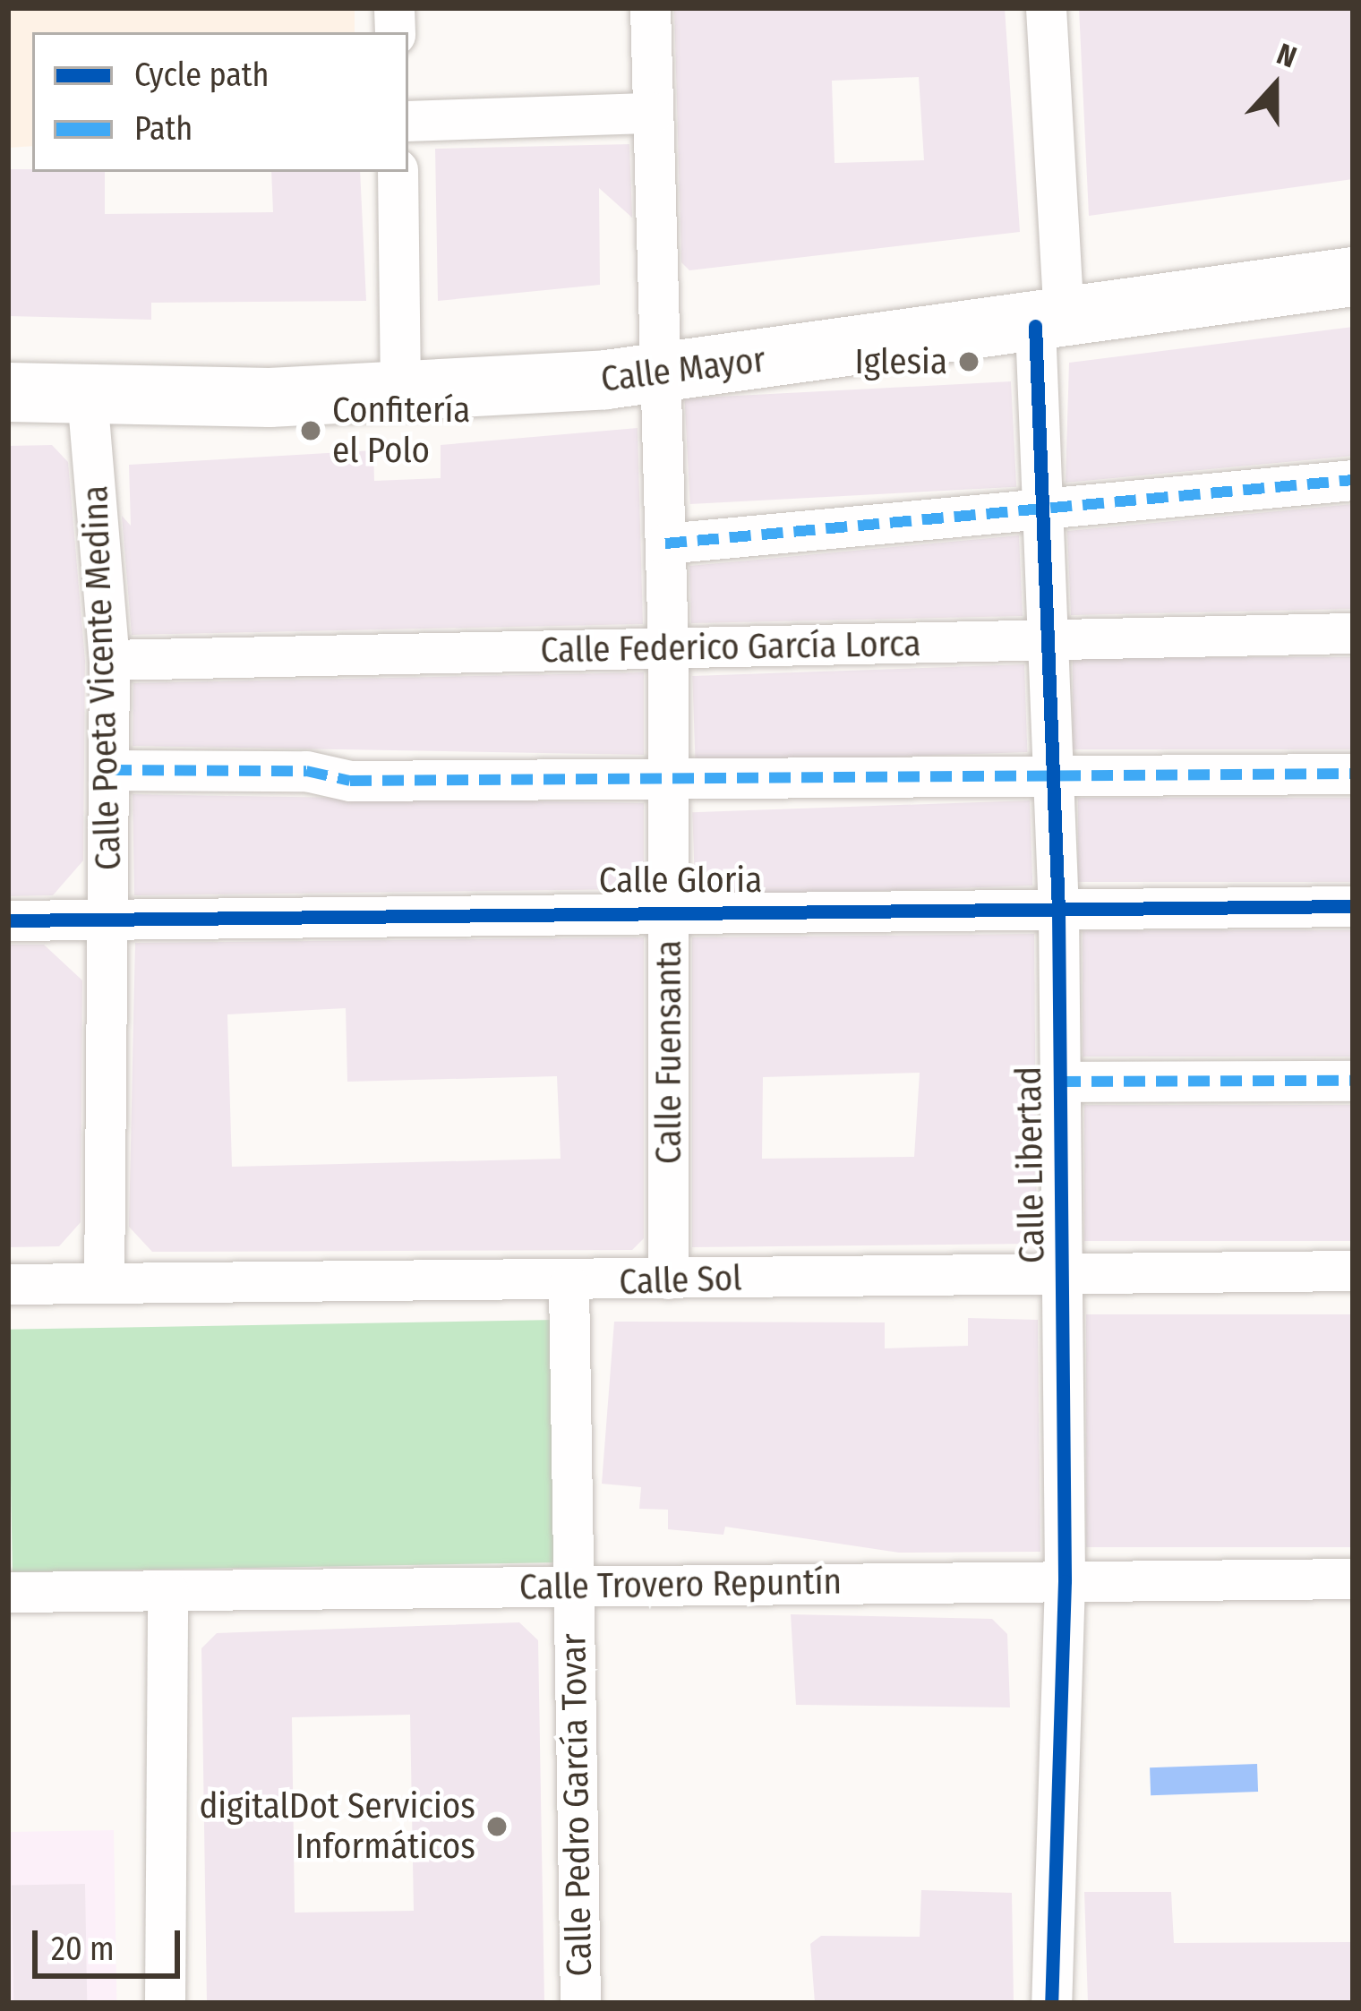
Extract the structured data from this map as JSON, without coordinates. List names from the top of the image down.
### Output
{
  "streets": {
    "main road": ["Calle Mayor"],
    "street": [
      "Calle Federico García Lorca",
      "Calle Poeta Vicente Medina",
      "Calle Gloria",
      "Calle Fuensanta",
      "Calle Libertad",
      "Calle Sol",
      "Calle Trovero Repuntín",
      "Calle Pedro García Tovar"
    ]
  },
  "crossings": [
    ["Calle Mayor", "Calle Poeta Vicente Medina"],
    ["Calle Mayor", "Calle Fuensanta"],
    ["Calle Mayor", "Calle Libertad"],
    ["Calle Federico García Lorca", "Calle Poeta Vicente Medina"],
    ["Calle Federico García Lorca", "Calle Fuensanta"],
    ["Calle Federico García Lorca", "Calle Libertad"],
    ["Calle Poeta Vicente Medina", "Calle Gloria"],
    ["Calle Poeta Vicente Medina", "Calle Sol"],
    ["Calle Gloria", "Calle Fuensanta"],
    ["Calle Gloria", "Calle Libertad"],
    ["Calle Fuensanta", "Calle Sol"],
    ["Calle Libertad", "Calle Sol"],
    ["Calle Libertad", "Calle Trovero Repuntín"],
    ["Calle Sol", "Calle Pedro García Tovar"],
    ["Calle Trovero Repuntín", "Calle Pedro García Tovar"]
  ],
  "places": ["Iglesia", "Confitería el Polo", "digitalDot Servicios Informáticos"],
  "legend": ["Cycle path", "Path"],
  "scale_bar": "20 m",
  "north": "top"
}
